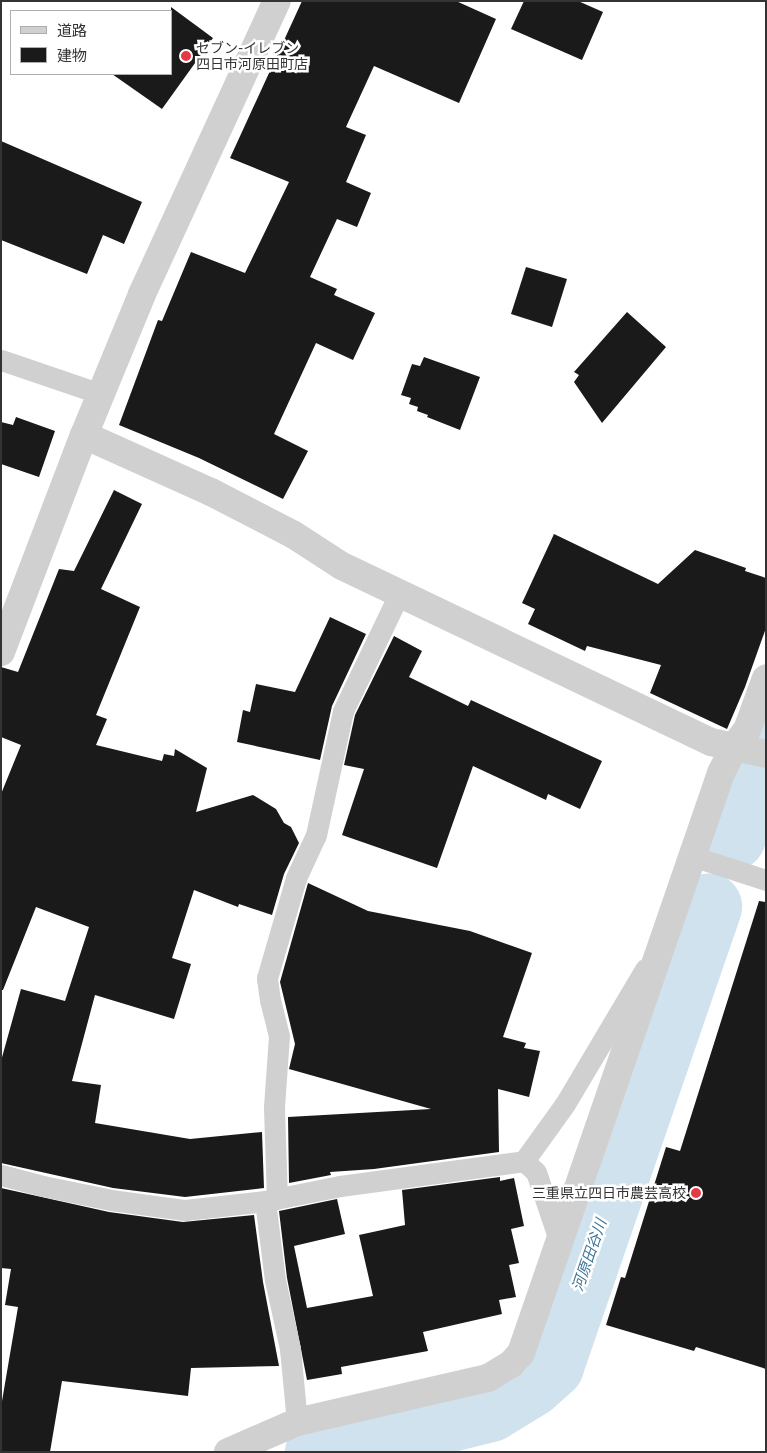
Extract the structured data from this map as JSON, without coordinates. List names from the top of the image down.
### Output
{
  "water": ["河原田谷川"],
  "places": ["セブン-イレブン 四日市河原田町店", "三重県立四日市農芸高校"],
  "legend": ["道路", "建物"]
}
